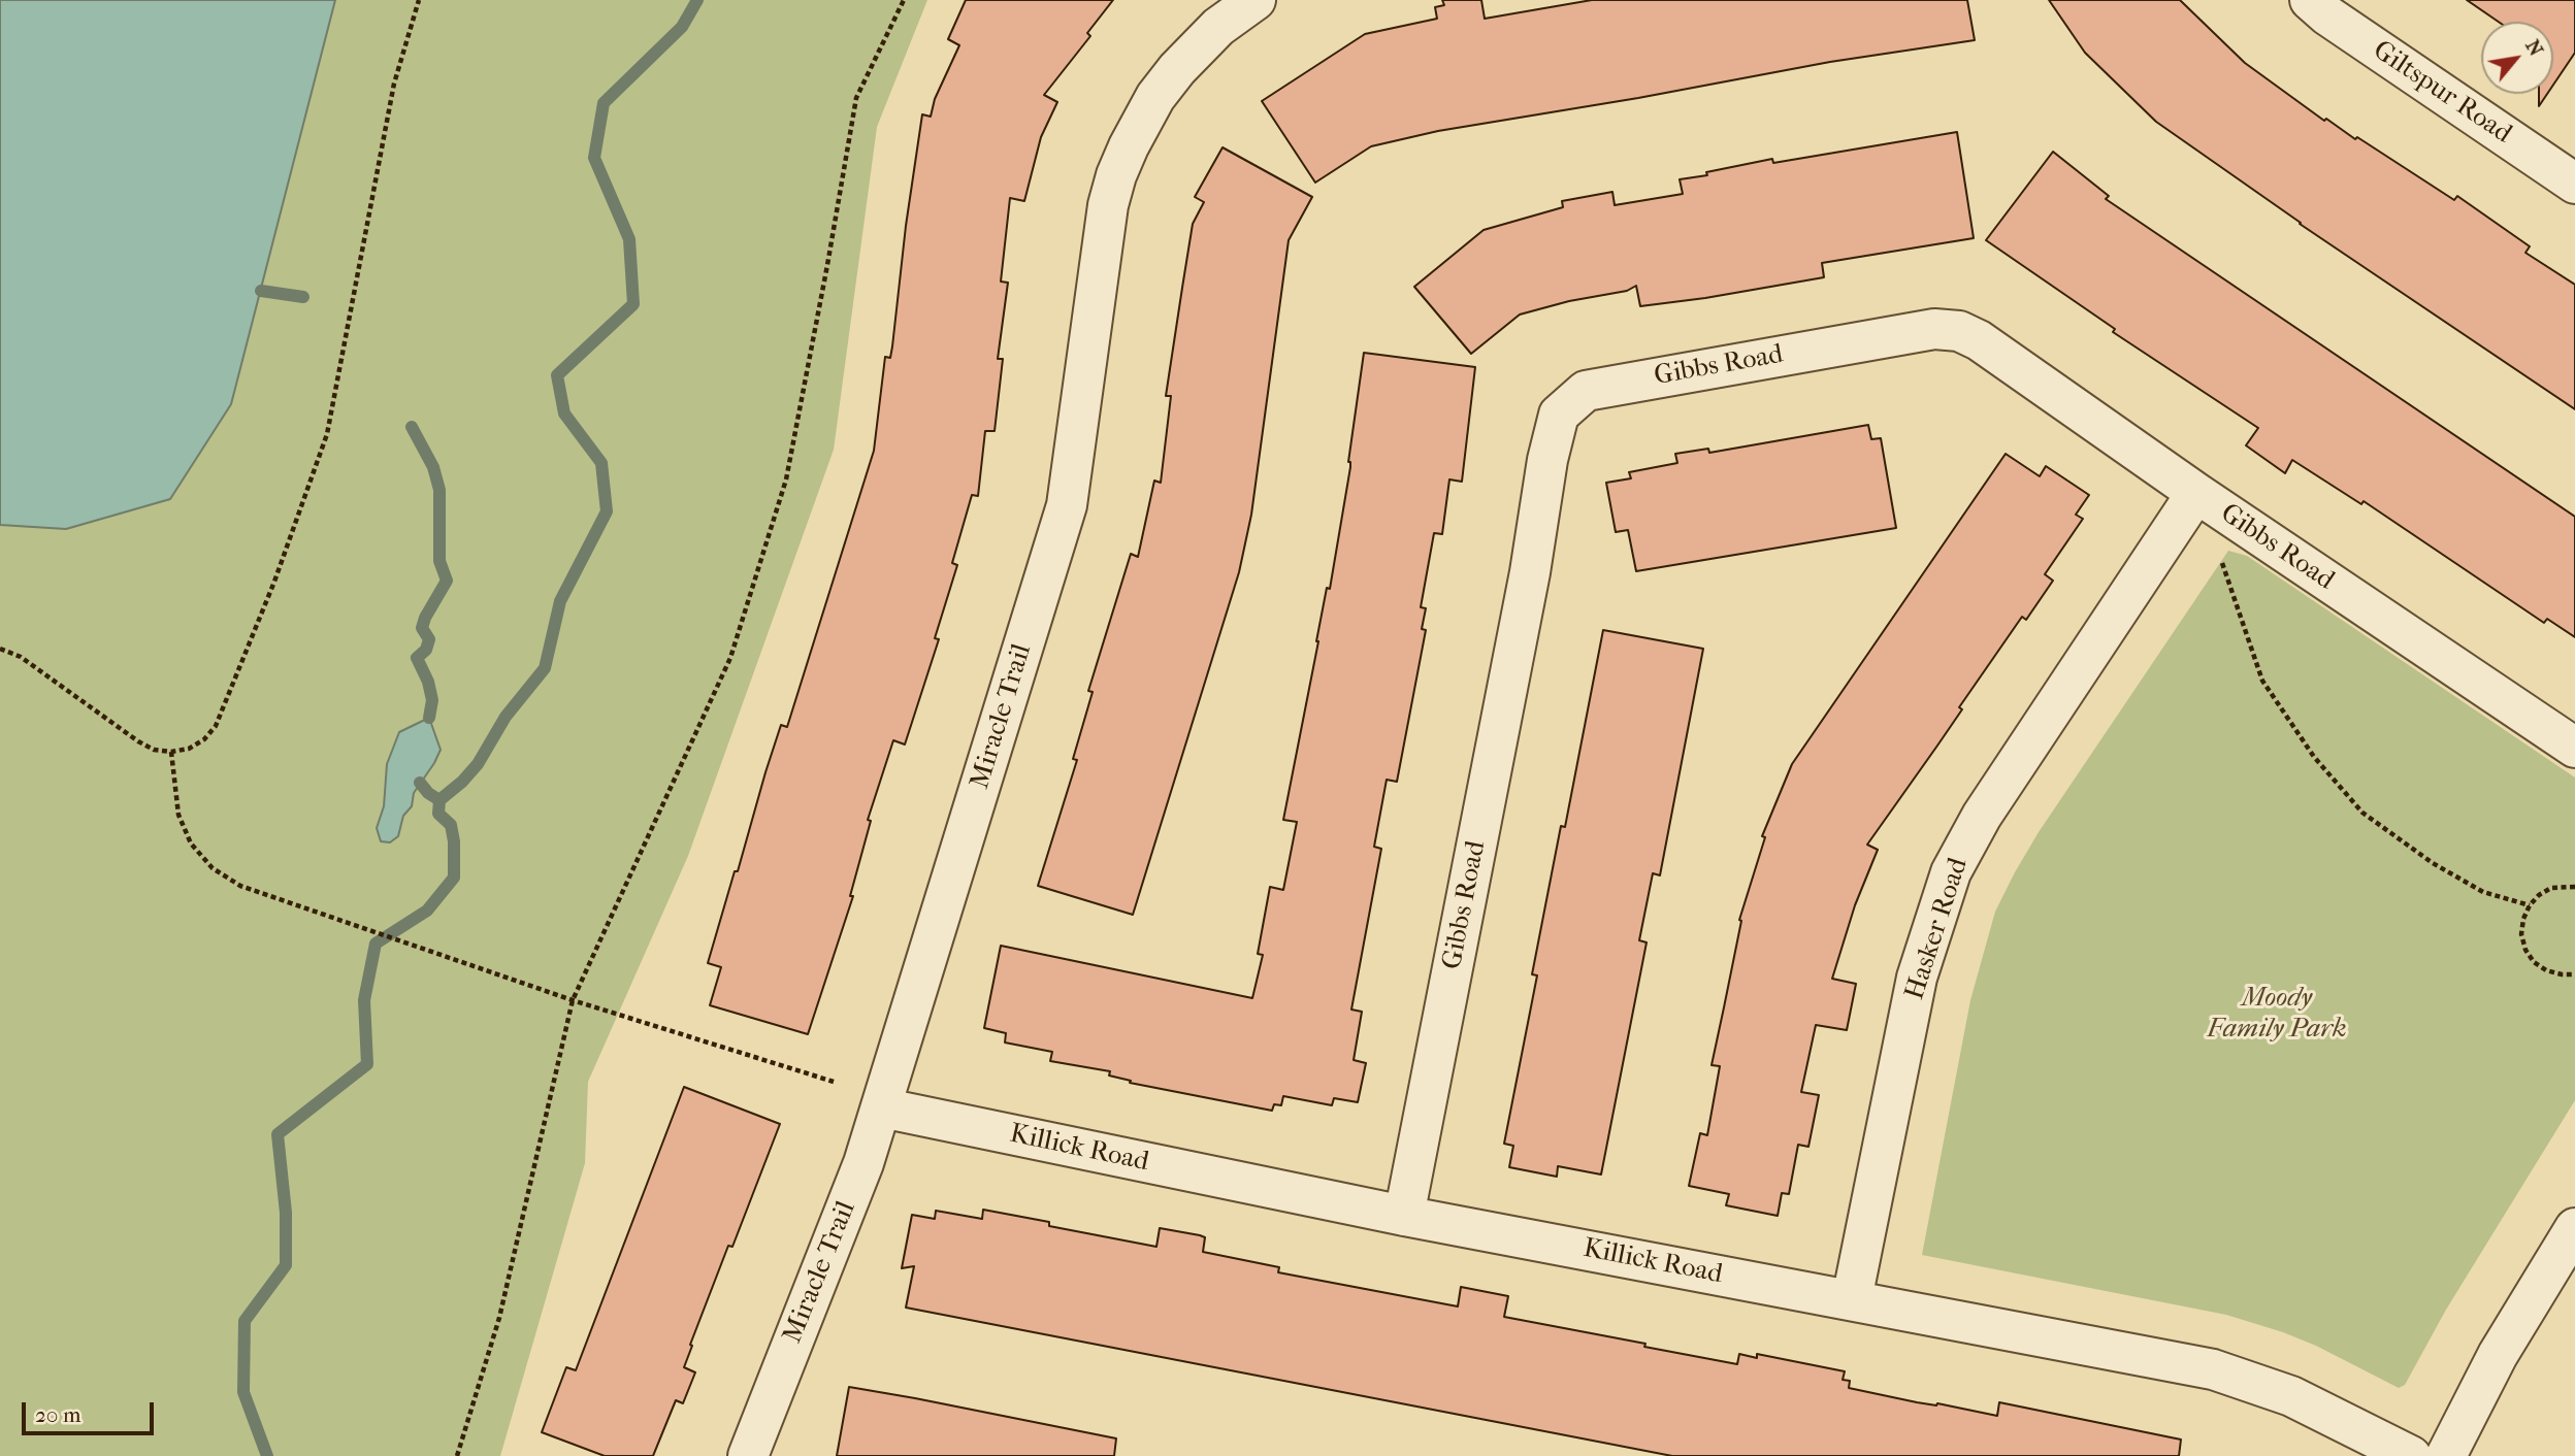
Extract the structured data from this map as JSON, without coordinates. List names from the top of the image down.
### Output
{
  "streets": {
    "street": [
      "Giltspur Road",
      "Gibbs Road",
      "Miracle Trail",
      "Hasker Road",
      "Killick Road"
    ]
  },
  "crossings": [
    ["Gibbs Road", "Hasker Road"],
    ["Gibbs Road", "Killick Road"],
    ["Miracle Trail", "Killick Road"],
    ["Hasker Road", "Killick Road"]
  ],
  "parks": ["Moody Family Park"],
  "scale_bar": "20 m",
  "north": "top right"
}
